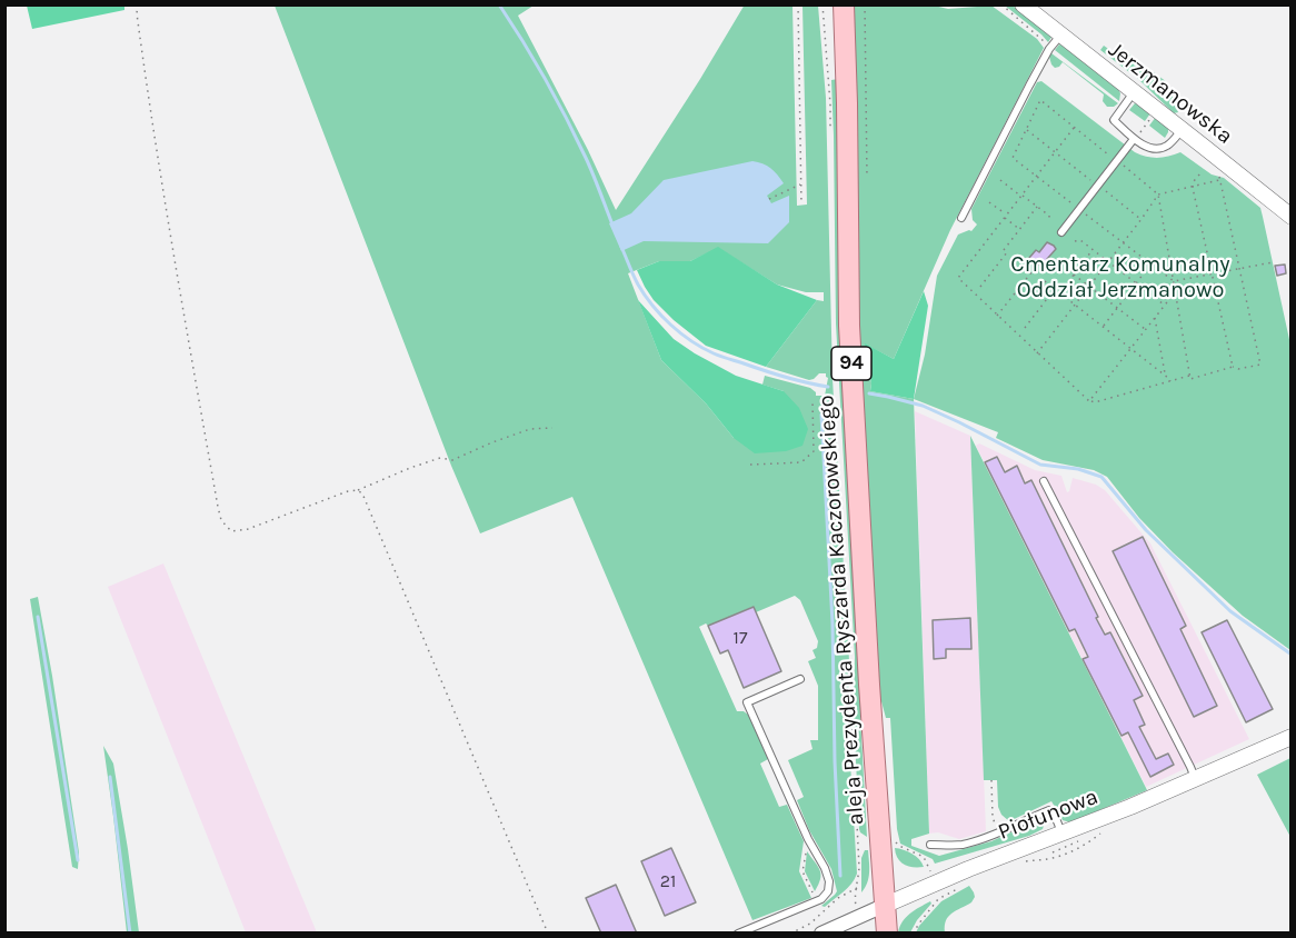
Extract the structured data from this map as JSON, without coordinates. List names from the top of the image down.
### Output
{
  "streets": {
    "main road": ["94", "aleja Prezydenta Ryszarda Kaczorowskiego"],
    "street": ["Jerzmanowska", "Piołunowa"]
  },
  "crossings": [
    ["aleja Prezydenta Ryszarda Kaczorowskiego", "Piołunowa"]
  ],
  "parks": ["Cmentarz Komunalny Oddział Jerzmanowo"],
  "house_numbers": ["17", "21"]
}
